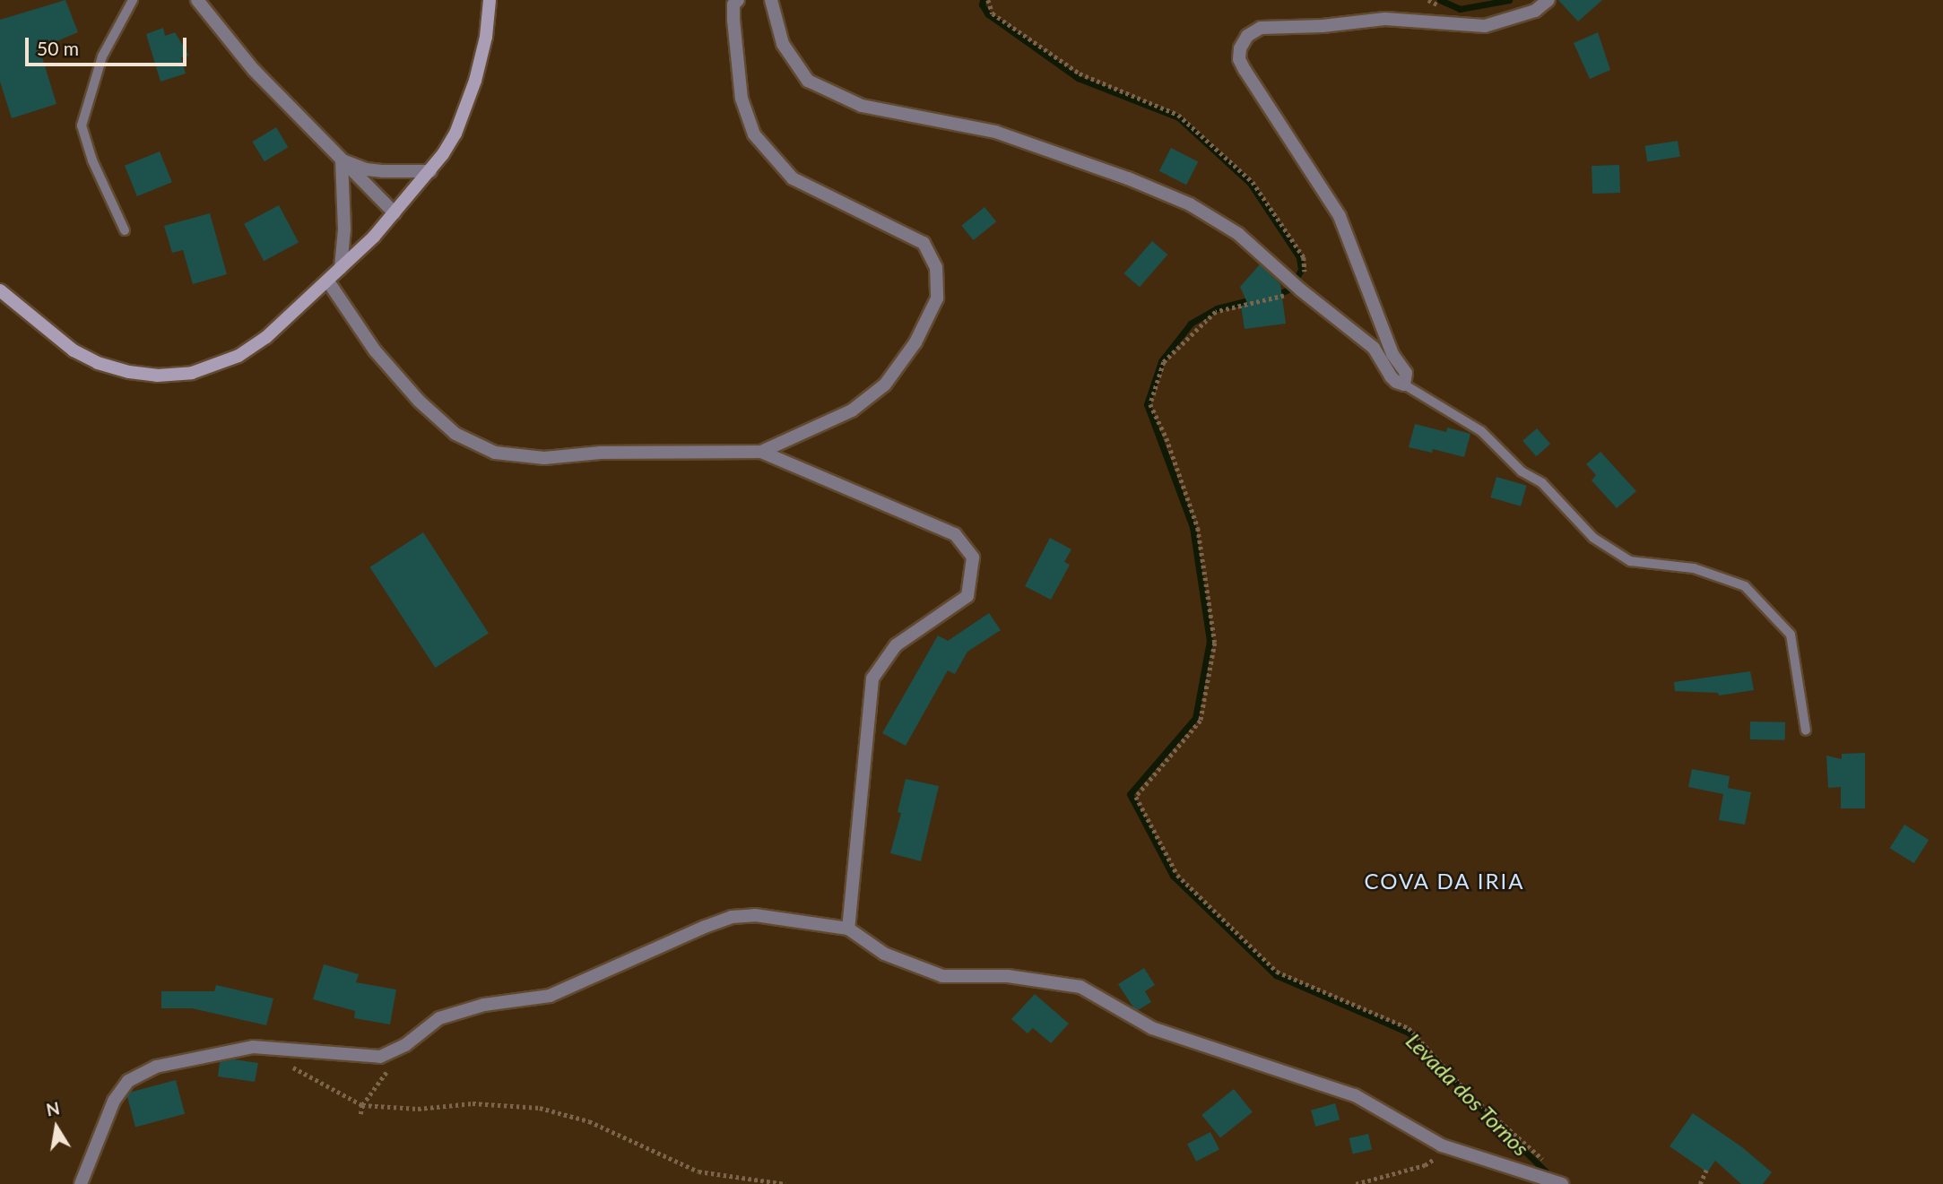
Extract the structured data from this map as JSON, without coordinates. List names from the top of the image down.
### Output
{
  "districts": ["COVA DA IRIA"],
  "water": ["Levada dos Tornos"],
  "scale_bar": "50 m",
  "north": "top"
}
